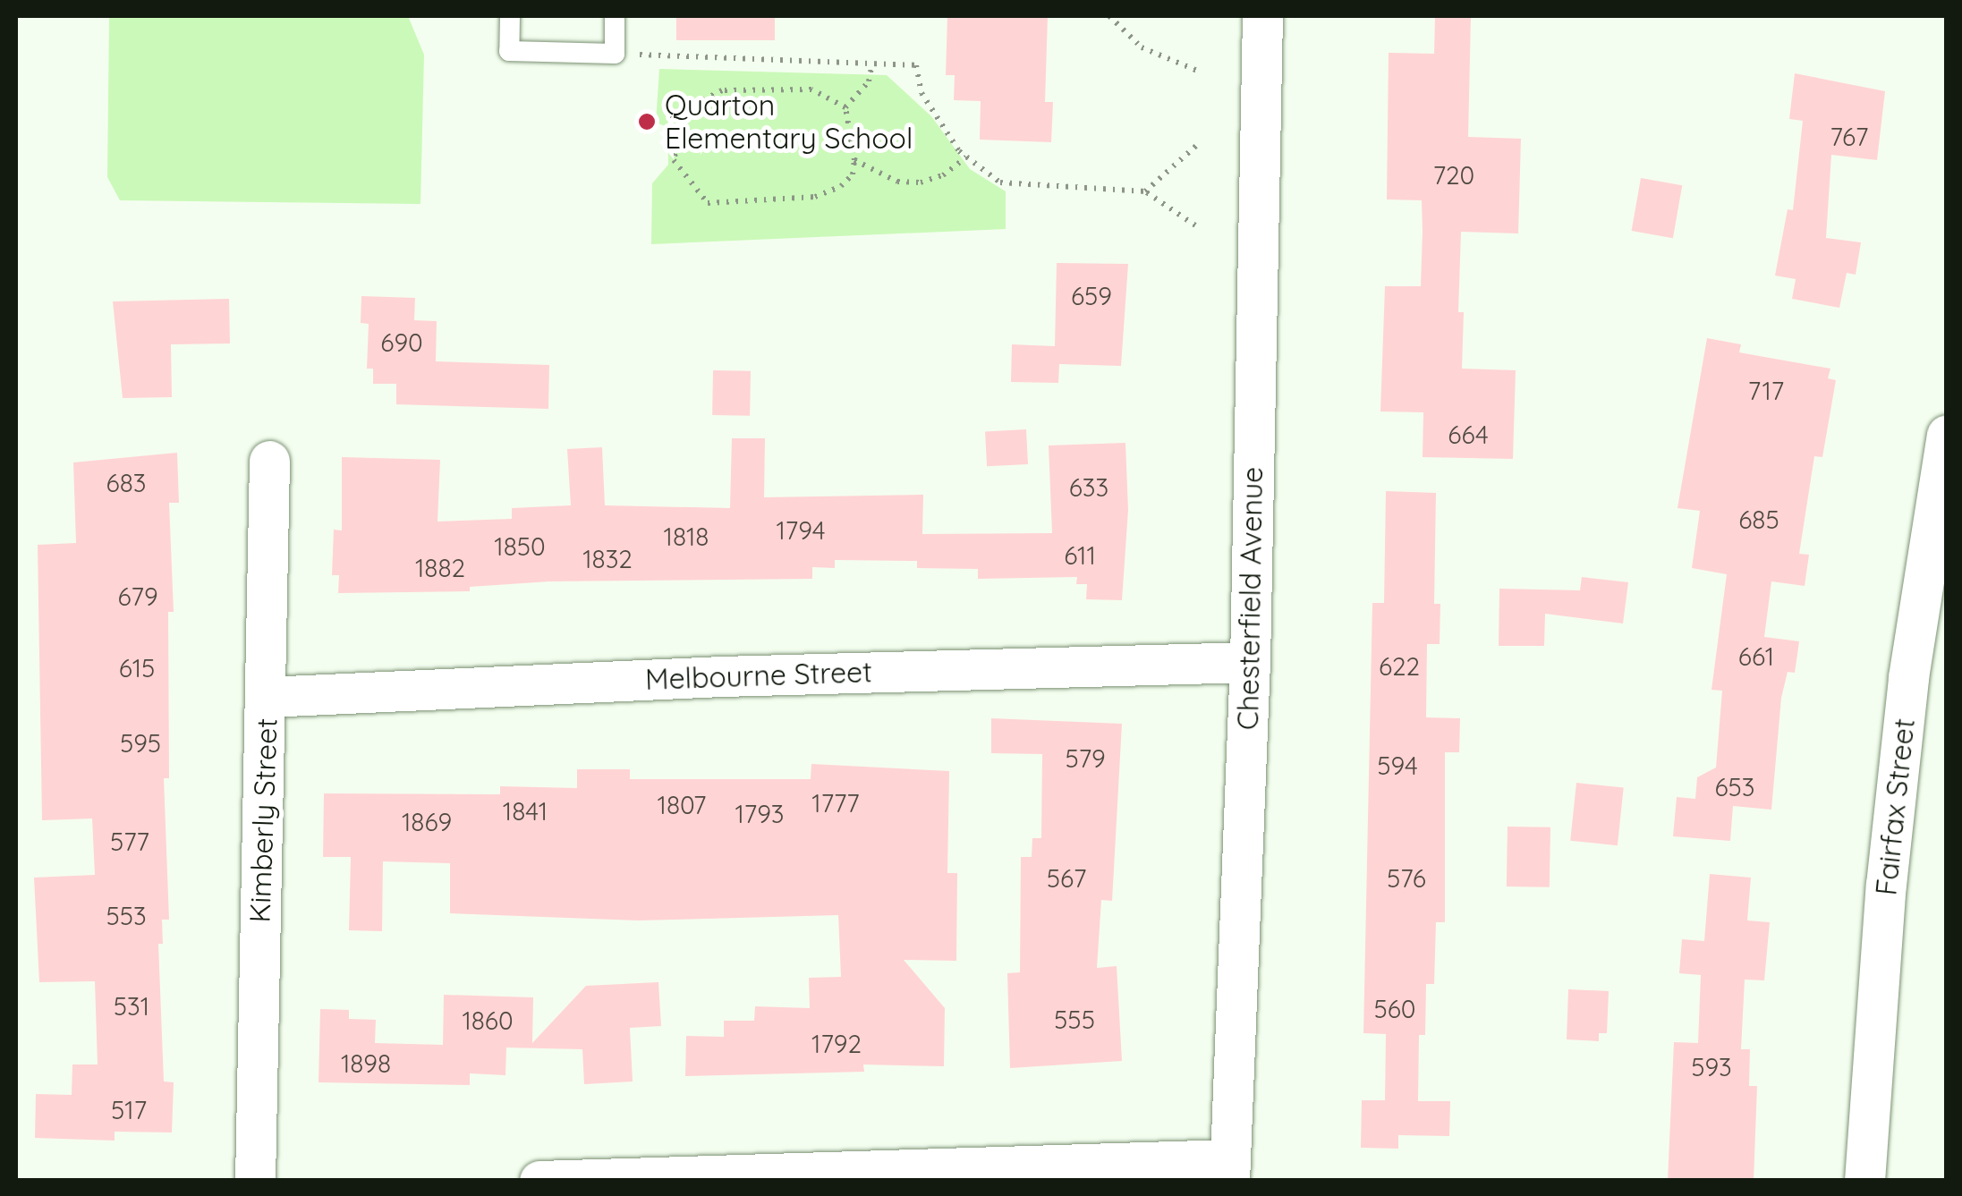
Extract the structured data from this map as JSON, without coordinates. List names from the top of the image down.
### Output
{
  "streets": {
    "street": [
      "Chesterfield Avenue",
      "Melbourne Street",
      "Fairfax Street",
      "Kimberly Street"
    ]
  },
  "crossings": [
    ["Chesterfield Avenue", "Melbourne Street"],
    ["Melbourne Street", "Kimberly Street"]
  ],
  "places": ["Quarton Elementary School"],
  "house_numbers": [
    "767",
    "720",
    "659",
    "690",
    "717",
    "664",
    "683",
    "633",
    "685",
    "1794",
    "1818",
    "1850",
    "611",
    "1832",
    "1882",
    "679",
    "661",
    "622",
    "615",
    "595",
    "579",
    "594",
    "653",
    "1777",
    "1807",
    "1841",
    "1793",
    "1869",
    "577",
    "567",
    "576",
    "553",
    "531",
    "560",
    "555",
    "1860",
    "1792",
    "1898",
    "593",
    "517"
  ]
}
